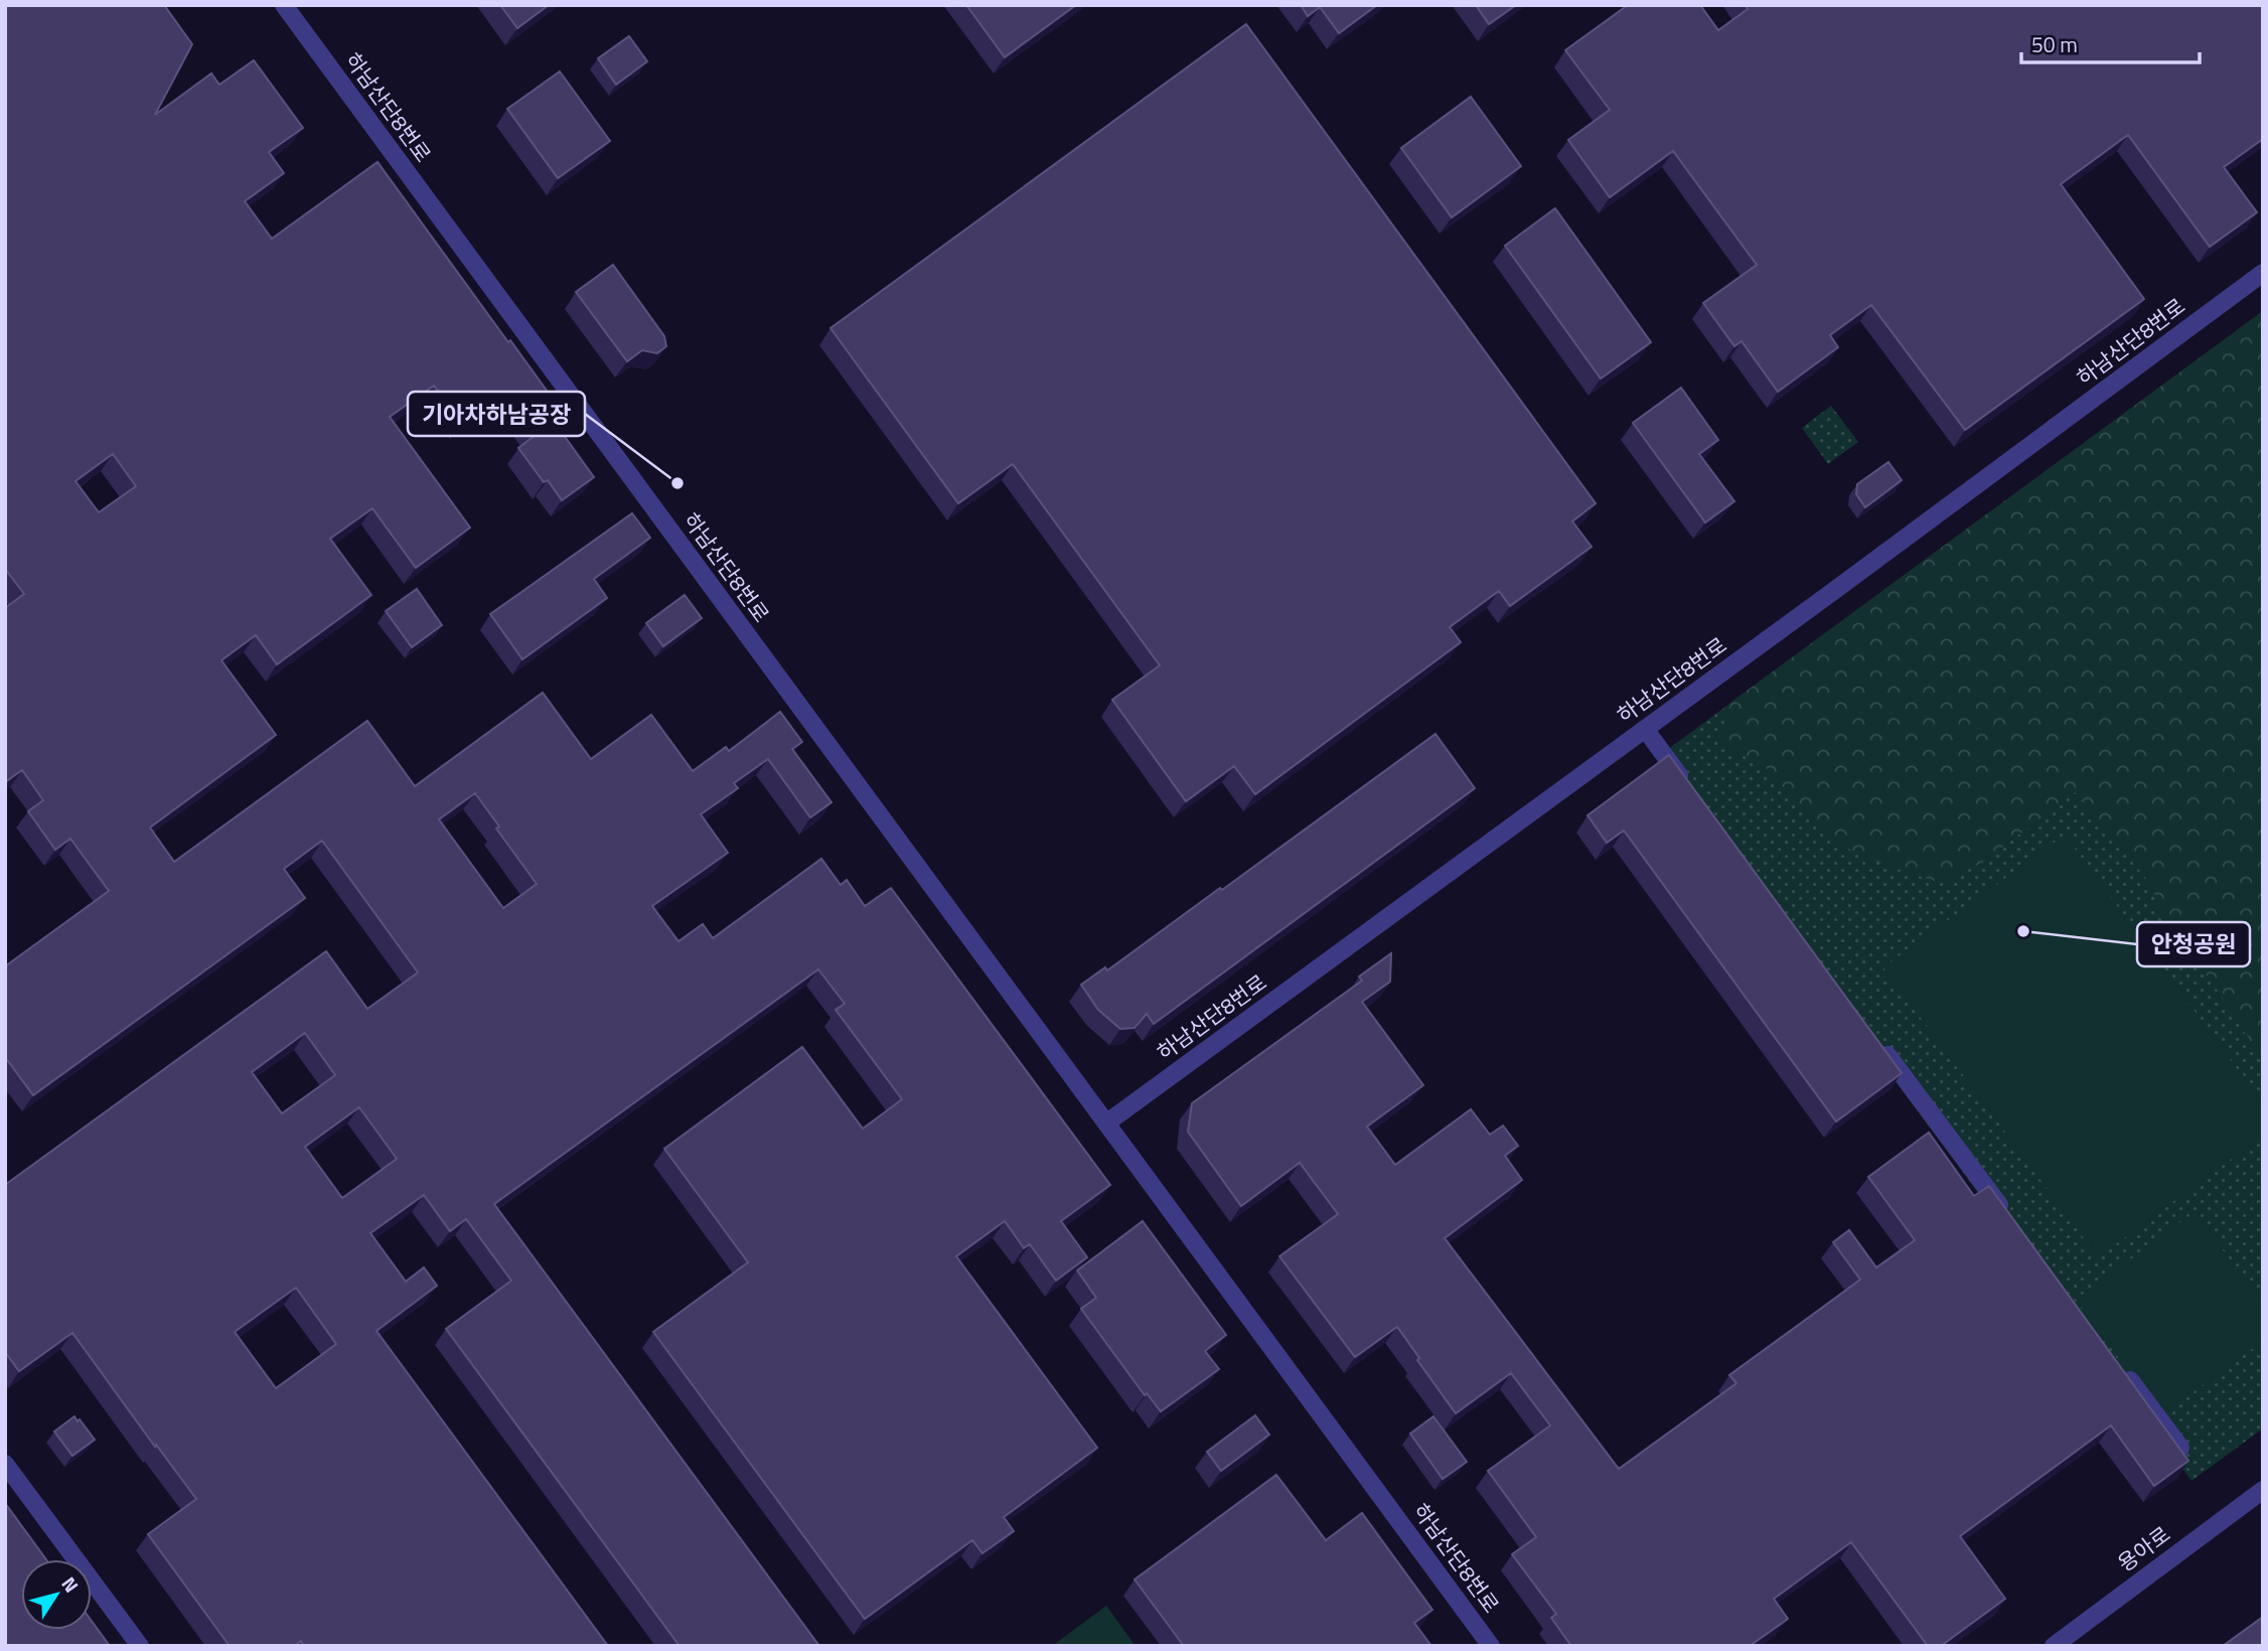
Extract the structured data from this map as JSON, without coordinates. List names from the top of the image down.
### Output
{
  "streets": {
    "street": ["하남산단8번로", "용아로"]
  },
  "places": ["기아차하남공장", "안청공원"],
  "scale_bar": "50 m",
  "north": "top right"
}
